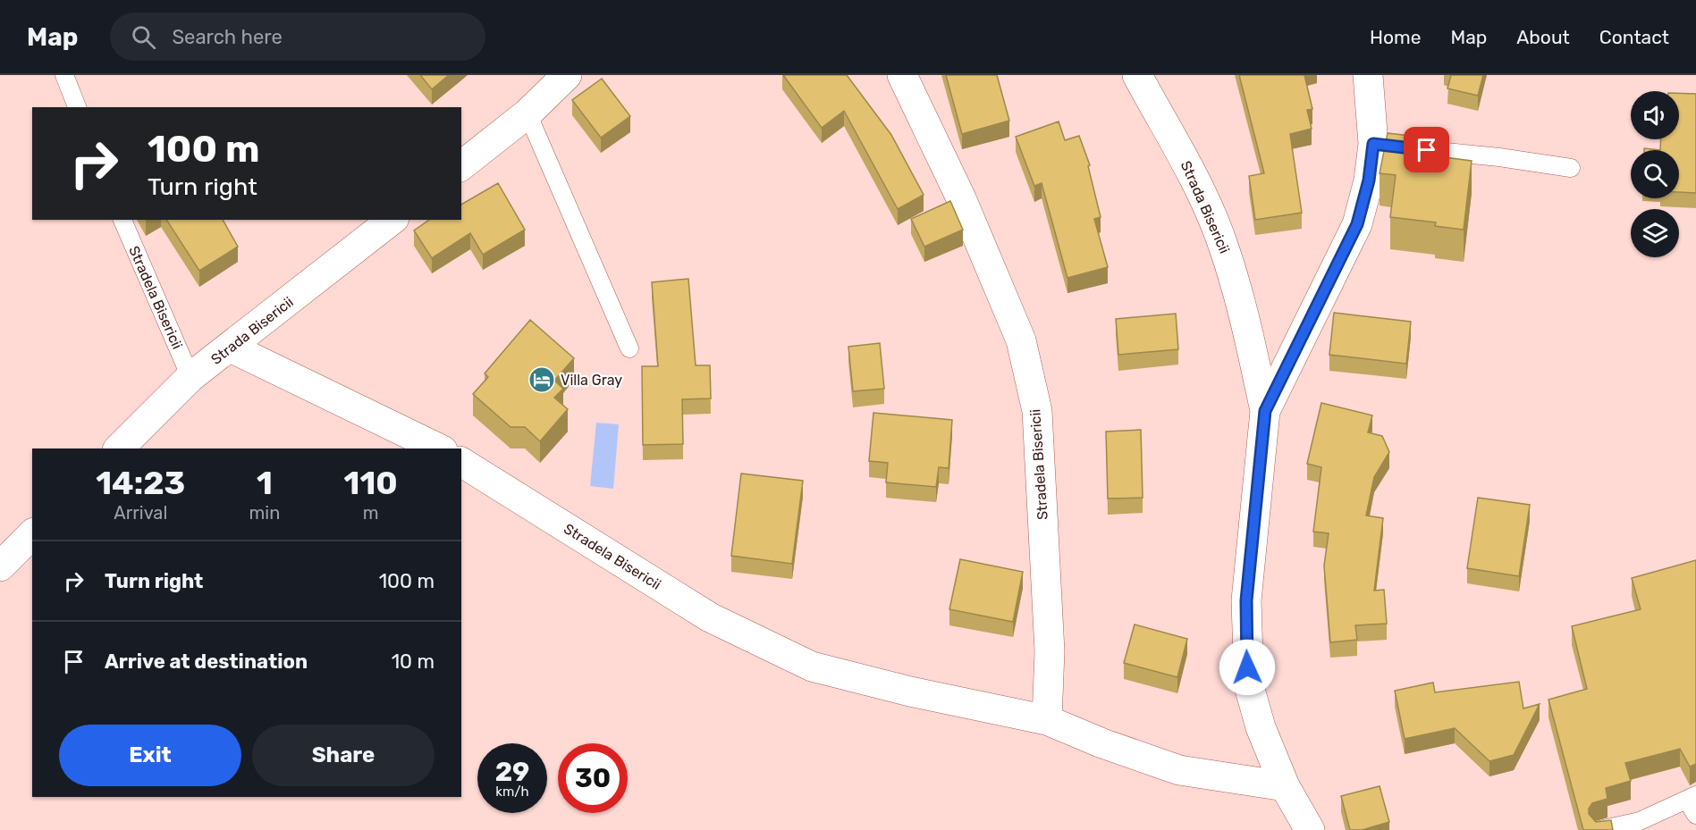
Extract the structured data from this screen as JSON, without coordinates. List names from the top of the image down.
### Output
{
  "streets": {
    "street": ["Strada Bisericii", "Stradela Bisericii"]
  },
  "crossings": [
    ["Strada Bisericii", "Stradela Bisericii"]
  ],
  "places": {
    "hotel": ["Villa Gray"]
  },
  "page": {
    "header": "Map",
    "search": "Search here",
    "nav": [
      "Home",
      "Map",
      "About",
      "Contact"
    ],
    "turn": ["100 m", "Turn right"],
    "eta": [
      "14:23",
      "Arrival",
      "1",
      "min",
      "110",
      "m"
    ],
    "list": [
      {
        "name": "Turn right",
        "value": "100 m"
      },
      {
        "name": "Arrive at destination",
        "value": "10 m"
      }
    ],
    "buttons": ["Exit", "Share"],
    "speed": "29 km/h",
    "limit": "30"
  }
}
